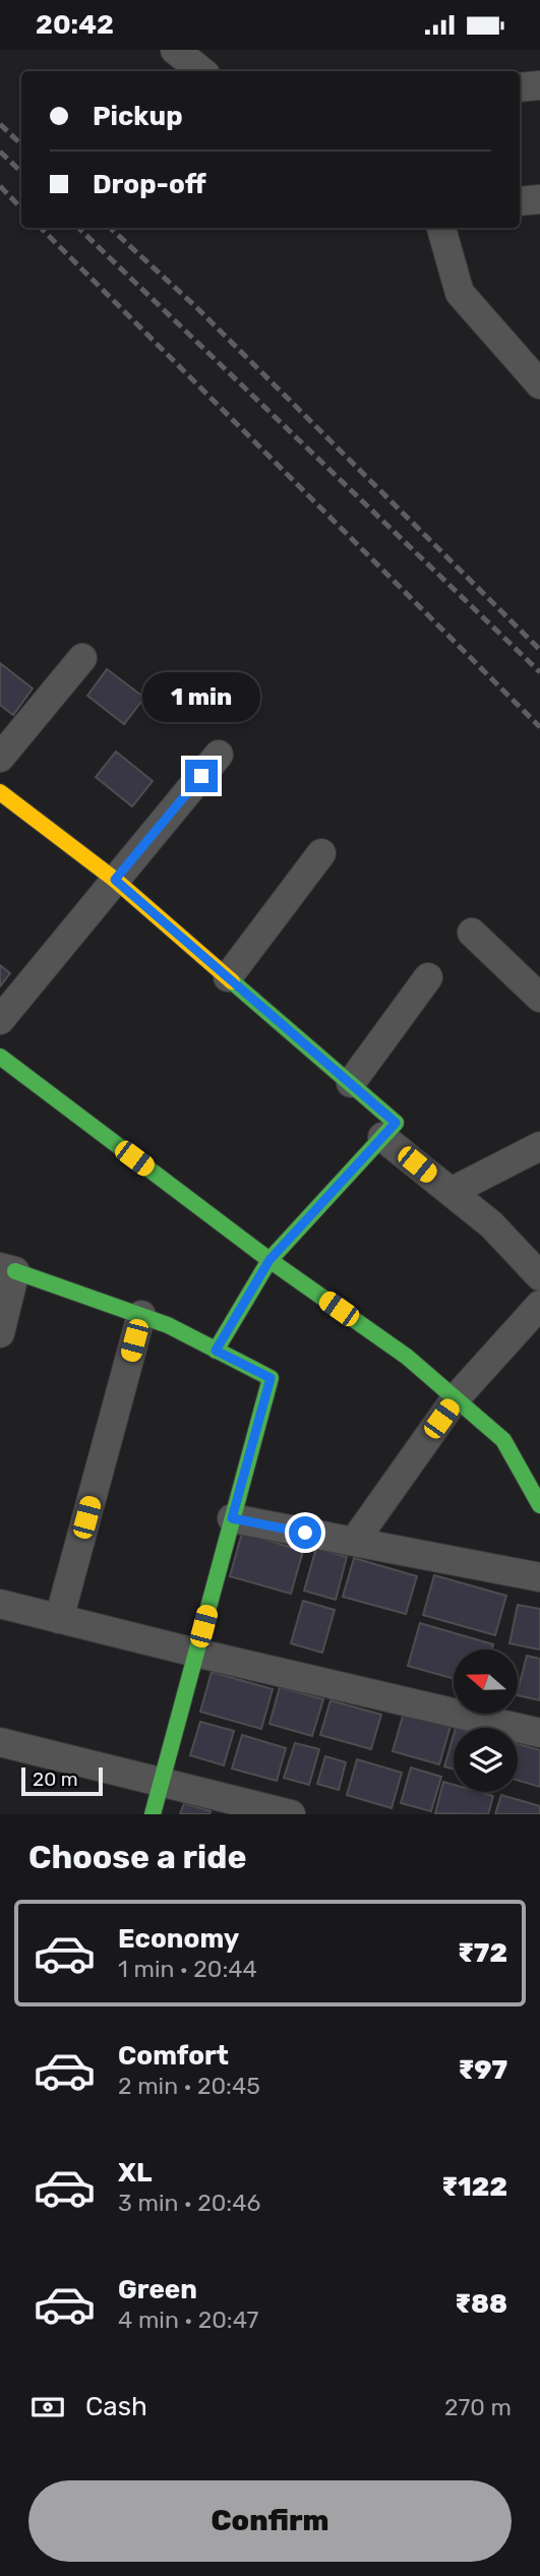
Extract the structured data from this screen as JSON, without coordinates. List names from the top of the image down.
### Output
{
  "scale_bar": "20 m",
  "north": "left",
  "page": {
    "status": "20:42",
    "banner": ["Pickup", "Drop-off"],
    "bubble": "1 min",
    "scale": "20 m",
    "heading": "Choose a ride",
    "list": [
      {
        "name": "Economy",
        "note": "1 min · 20:44",
        "value": "₹72"
      },
      {
        "name": "Comfort",
        "note": "2 min · 20:45",
        "value": "₹97"
      },
      {
        "name": "XL",
        "note": "3 min · 20:46",
        "value": "₹122"
      },
      {
        "name": "Green",
        "note": "4 min · 20:47",
        "value": "₹88"
      }
    ],
    "pay": ["Cash", "270 m"],
    "buttons": "Confirm"
  }
}
